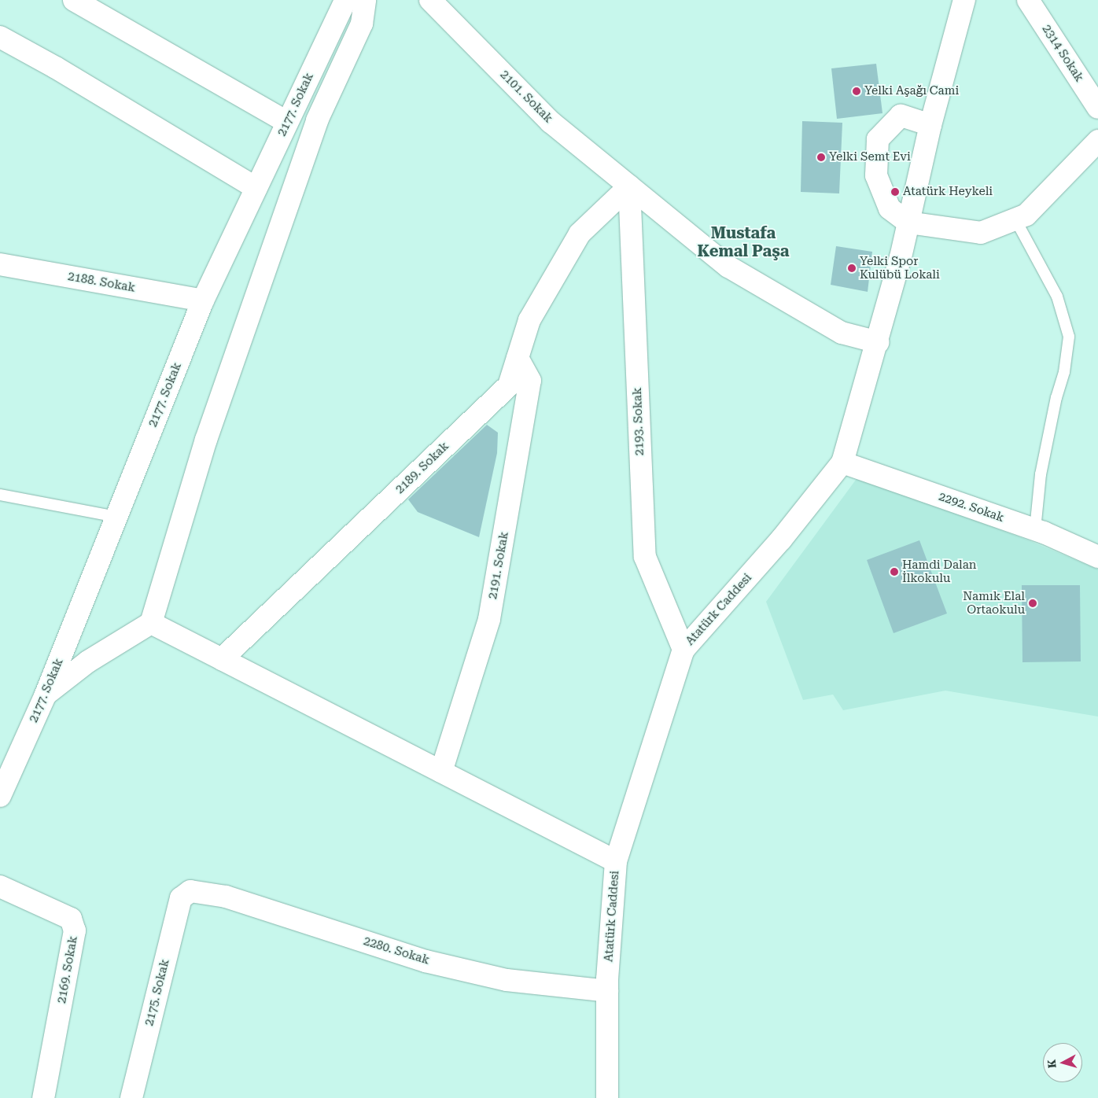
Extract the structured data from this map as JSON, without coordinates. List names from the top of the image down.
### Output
{
  "streets": {
    "street": [
      "2314 Sokak",
      "2101. Sokak",
      "2177. Sokak",
      "2188. Sokak",
      "2193. Sokak",
      "2189. Sokak",
      "2292. Sokak",
      "2191. Sokak",
      "Atatürk Caddesi",
      "2280. Sokak",
      "2169. Sokak",
      "2175. Sokak"
    ]
  },
  "crossings": [
    ["2101. Sokak", "2193. Sokak"],
    ["2101. Sokak", "2189. Sokak"],
    ["2101. Sokak", "Atatürk Caddesi"],
    ["2177. Sokak", "2188. Sokak"],
    ["2193. Sokak", "2189. Sokak"],
    ["2193. Sokak", "Atatürk Caddesi"],
    ["2189. Sokak", "2191. Sokak"],
    ["2292. Sokak", "Atatürk Caddesi"],
    ["Atatürk Caddesi", "2280. Sokak"],
    ["2280. Sokak", "2175. Sokak"]
  ],
  "districts": ["Mustafa Kemal Paşa"],
  "places": [
    "Yelki Aşağı Cami",
    "Yelki Semt Evi",
    "Atatürk Heykeli",
    "Yelki Spor Kulübü Lokali",
    "Hamdi Dalan İlkokulu",
    "Namık Elal Ortaokulu"
  ],
  "north": "left"
}
